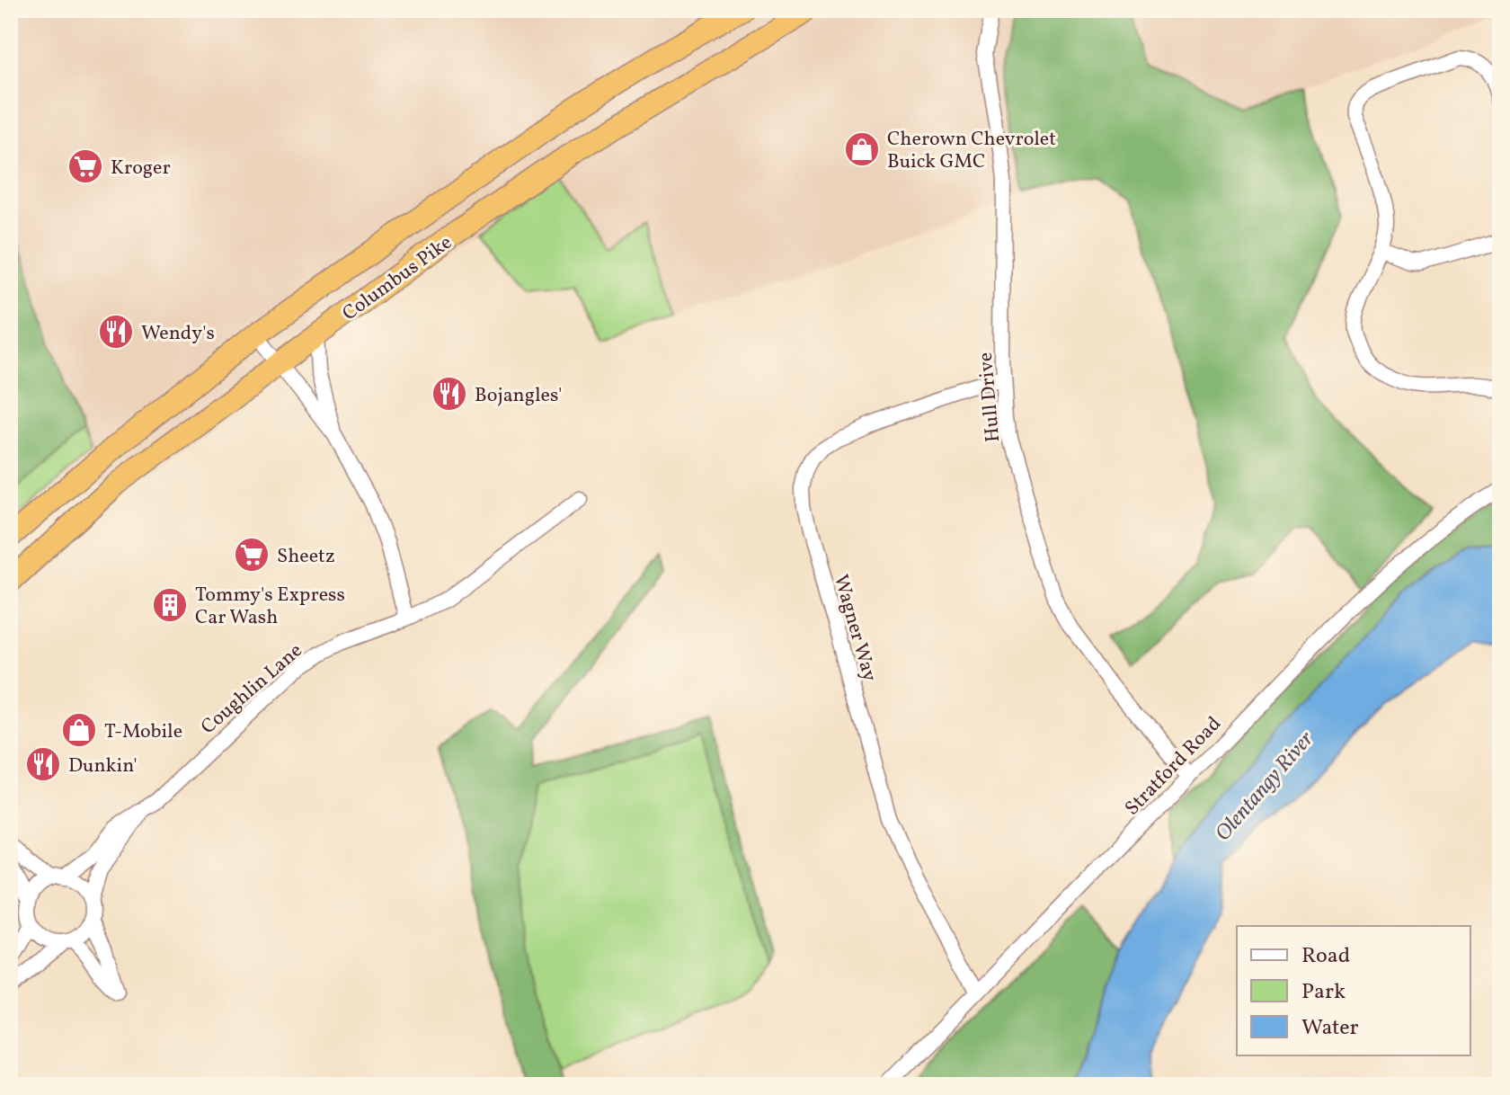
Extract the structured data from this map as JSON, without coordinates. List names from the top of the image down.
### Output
{
  "streets": {
    "highway": ["Columbus Pike"],
    "street": [
      "Hull Drive",
      "Wagner Way",
      "Coughlin Lane",
      "Stratford Road"
    ]
  },
  "crossings": [
    ["Hull Drive", "Wagner Way"],
    ["Hull Drive", "Stratford Road"],
    ["Wagner Way", "Stratford Road"]
  ],
  "water": ["Olentangy River"],
  "places": {
    "shop": ["Cherown Chevrolet Buick GMC", "T-Mobile"],
    "supermarket": ["Kroger", "Sheetz"],
    "restaurant": ["Wendy's", "Bojangles'", "Dunkin'"],
    "building": ["Tommy's Express Car Wash"]
  },
  "legend": ["Road", "Park", "Water"]
}
